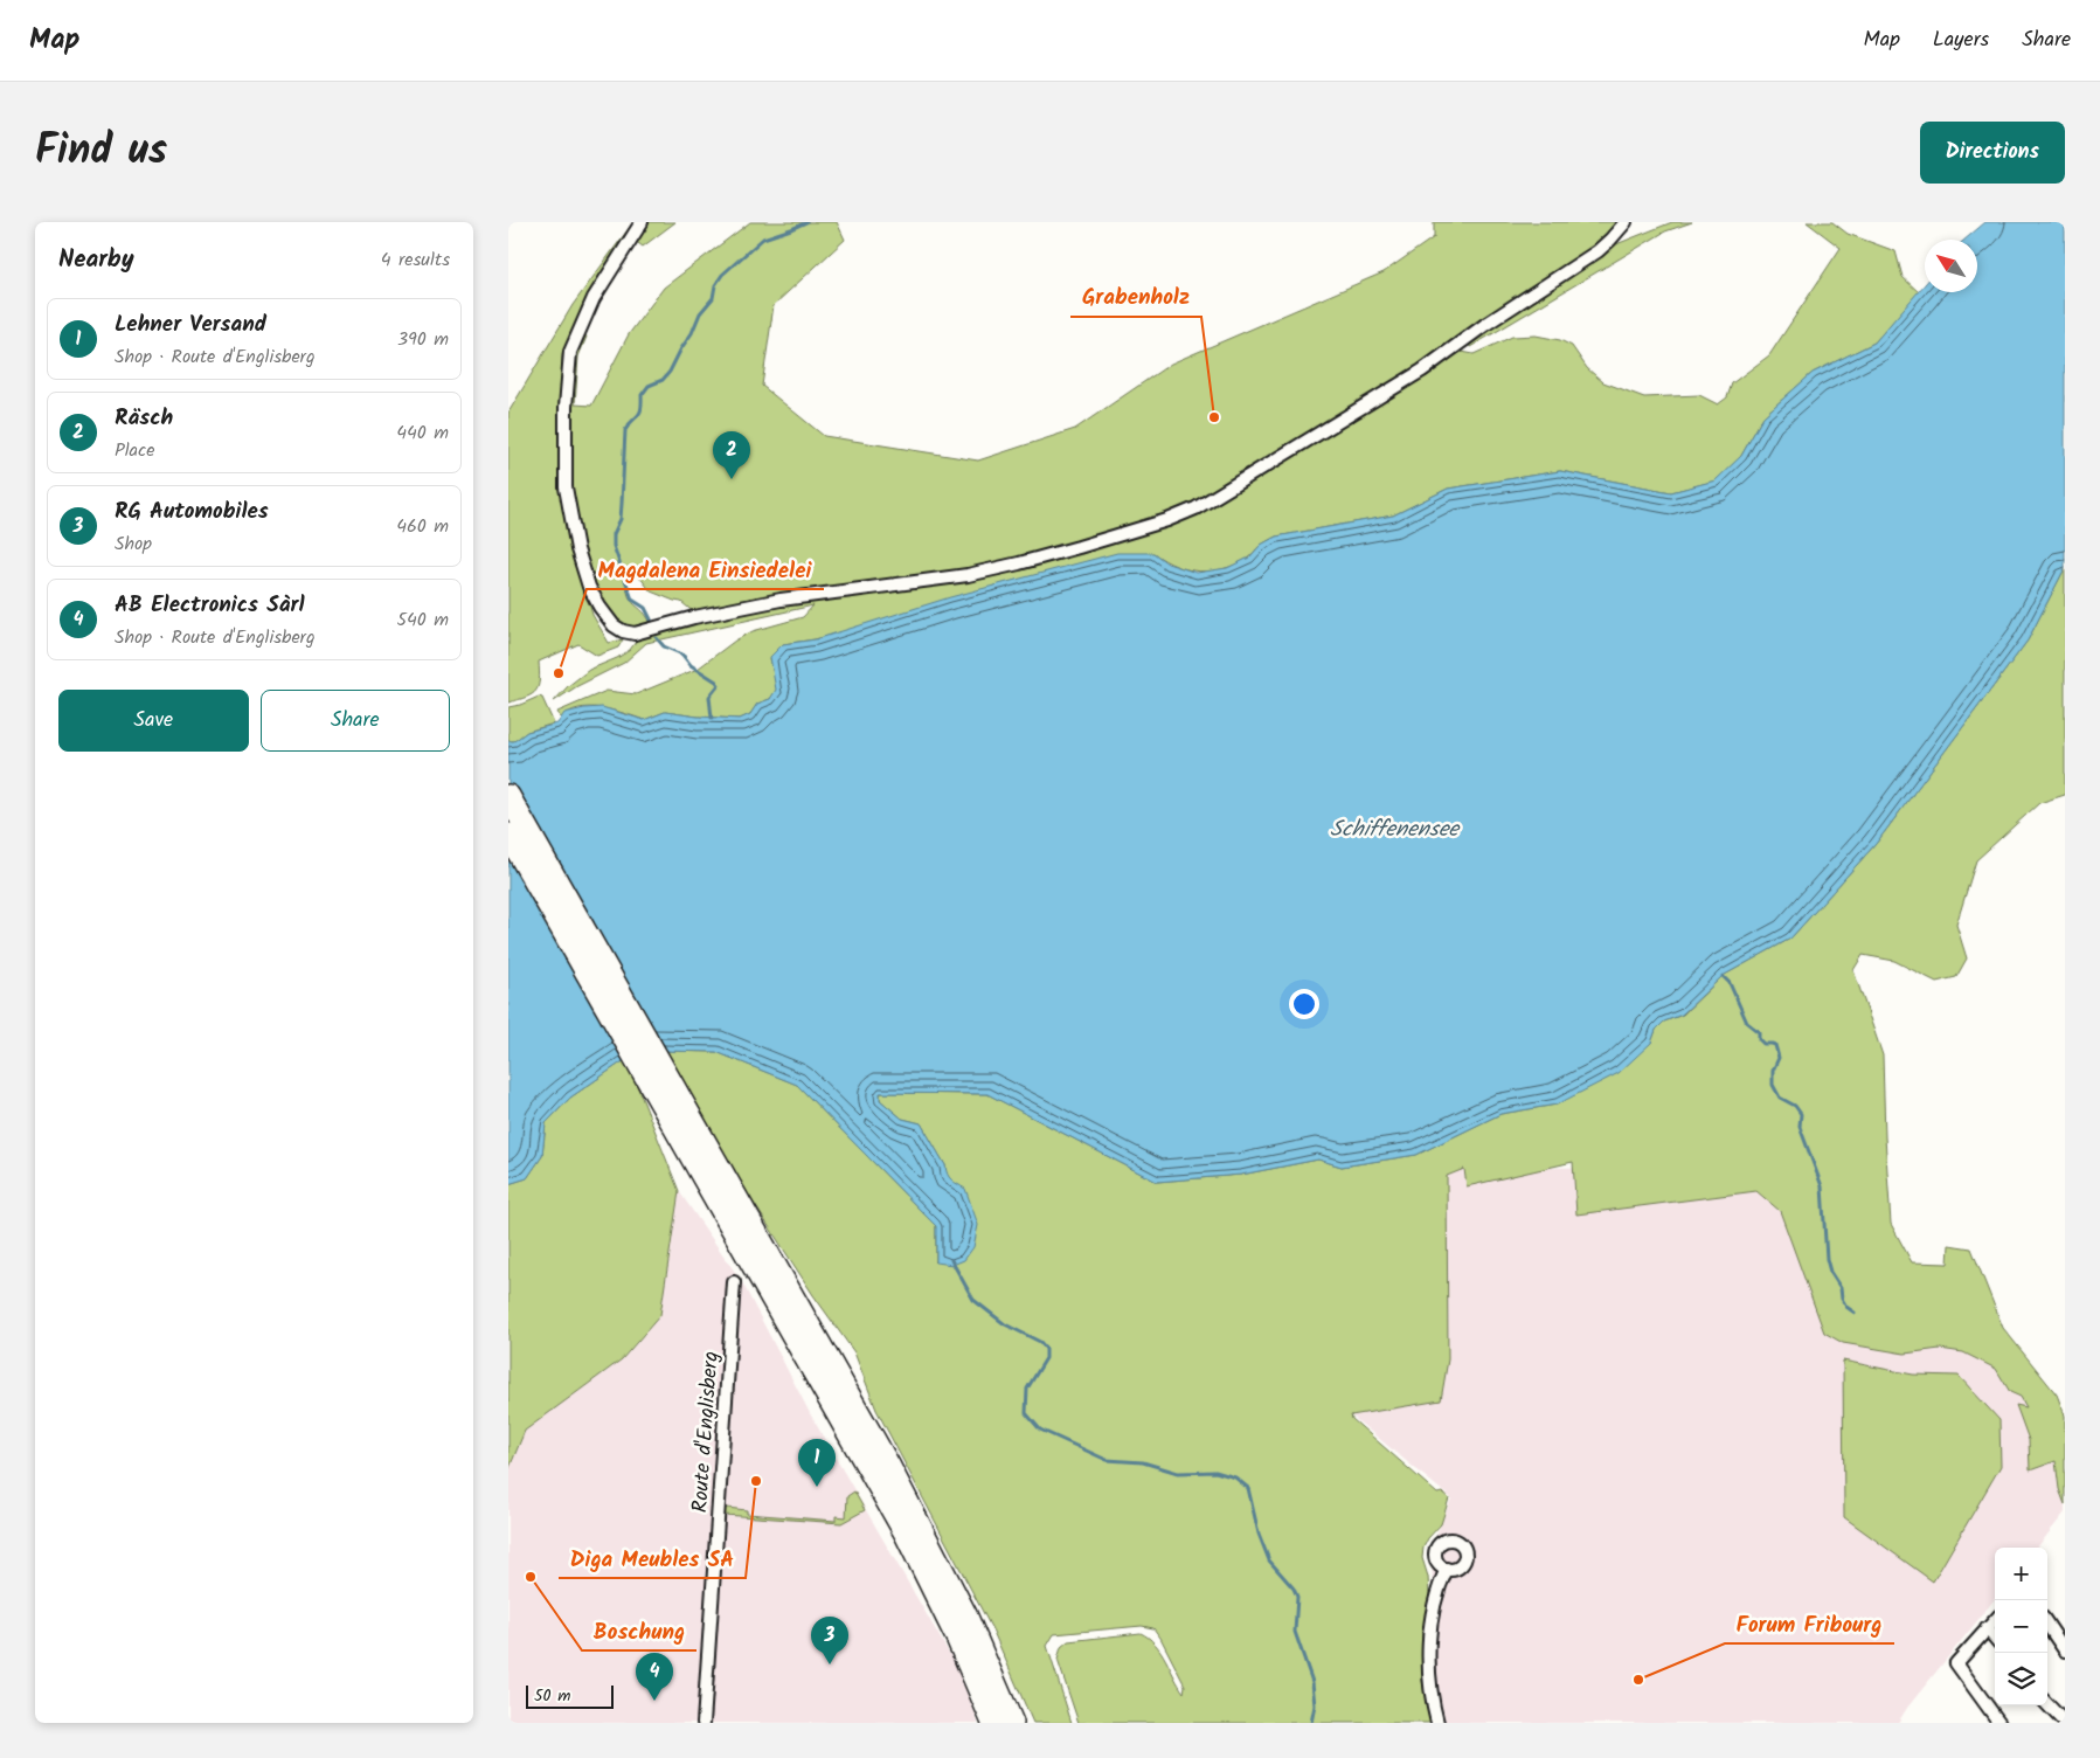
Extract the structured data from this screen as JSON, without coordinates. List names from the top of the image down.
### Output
{
  "streets": {
    "street": ["Route d'Englisberg"]
  },
  "water": ["Schiffenensee"],
  "places": [
    "Grabenholz",
    "Magdalena Einsiedelei",
    "Diga Meubles SA",
    "Boschung",
    "Forum Fribourg"
  ],
  "scale_bar": "50 m",
  "north": "top left",
  "page": {
    "header": "Map",
    "nav": ["Map", "Layers", "Share"],
    "title": "Find us",
    "buttons": [
      "Directions",
      ["Save", "Share"]
    ],
    "heading": ["Nearby", "4 results"],
    "list": [
      {
        "mark": "1",
        "name": "Lehner Versand",
        "note": "Shop · Route d'Englisberg",
        "value": "390 m"
      },
      {
        "mark": "2",
        "name": "Räsch",
        "note": "Place",
        "value": "440 m"
      },
      {
        "mark": "3",
        "name": "RG Automobiles",
        "note": "Shop",
        "value": "460 m"
      },
      {
        "mark": "4",
        "name": "AB Electronics Sàrl",
        "note": "Shop · Route d'Englisberg",
        "value": "540 m"
      }
    ],
    "pins": [
      "2",
      "1",
      "3",
      "4"
    ],
    "map_buttons": ["+", "−"],
    "scale": "50 m"
  }
}
